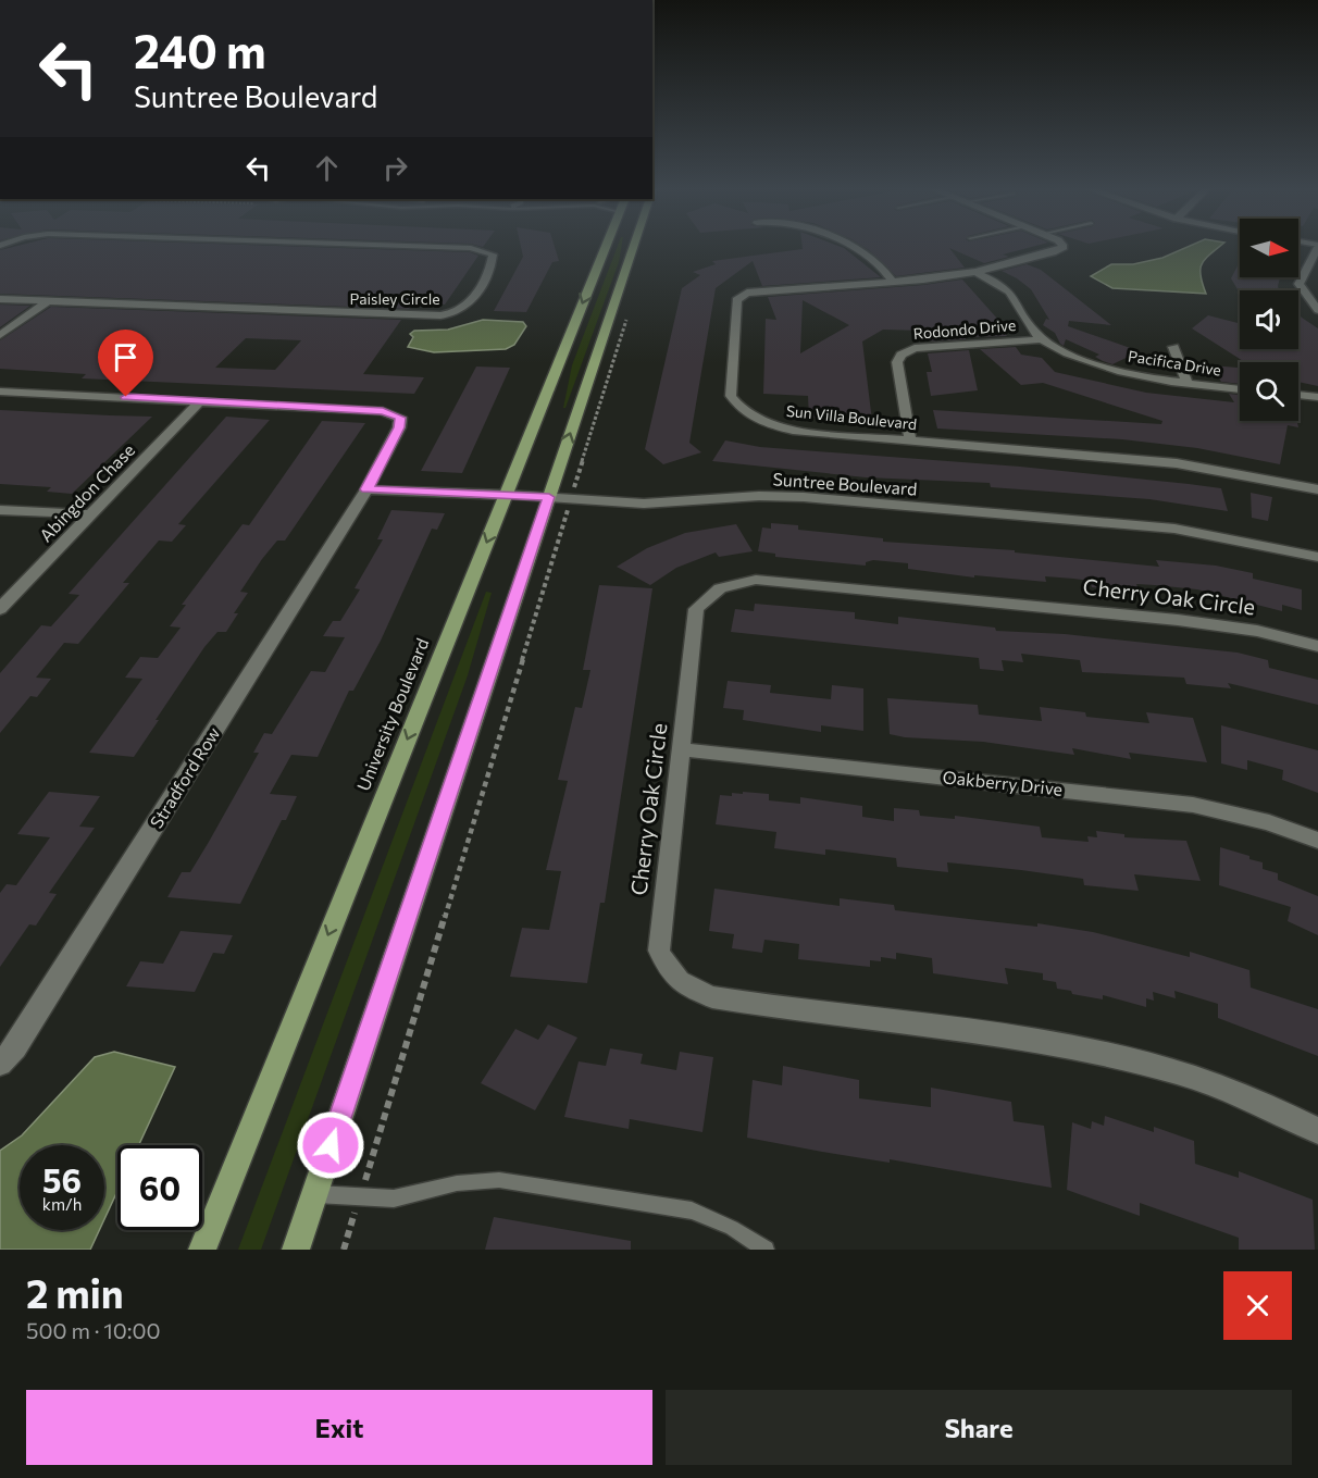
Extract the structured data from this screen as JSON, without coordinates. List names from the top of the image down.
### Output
{
  "streets": {
    "main road": ["University Boulevard"],
    "street": [
      "Paisley Circle",
      "Rodondo Drive",
      "Pacifica Drive",
      "Sun Villa Boulevard",
      "Suntree Boulevard",
      "Abingdon Chase",
      "Cherry Oak Circle",
      "Stradford Row",
      "Oakberry Drive"
    ]
  },
  "crossings": [
    ["Rodondo Drive", "Pacifica Drive"],
    ["Rodondo Drive", "Sun Villa Boulevard"],
    ["Pacifica Drive", "Sun Villa Boulevard"],
    ["Suntree Boulevard", "University Boulevard"],
    ["Suntree Boulevard", "Stradford Row"],
    ["Abingdon Chase", "Stradford Row"],
    ["Cherry Oak Circle", "Oakberry Drive"]
  ],
  "north": "right",
  "page": {
    "turn": ["240 m", "Suntree Boulevard"],
    "speed": "56 km/h",
    "limit": "60",
    "heading": ["2 min", "500 m · 10:00"],
    "buttons": ["Exit", "Share"]
  }
}
